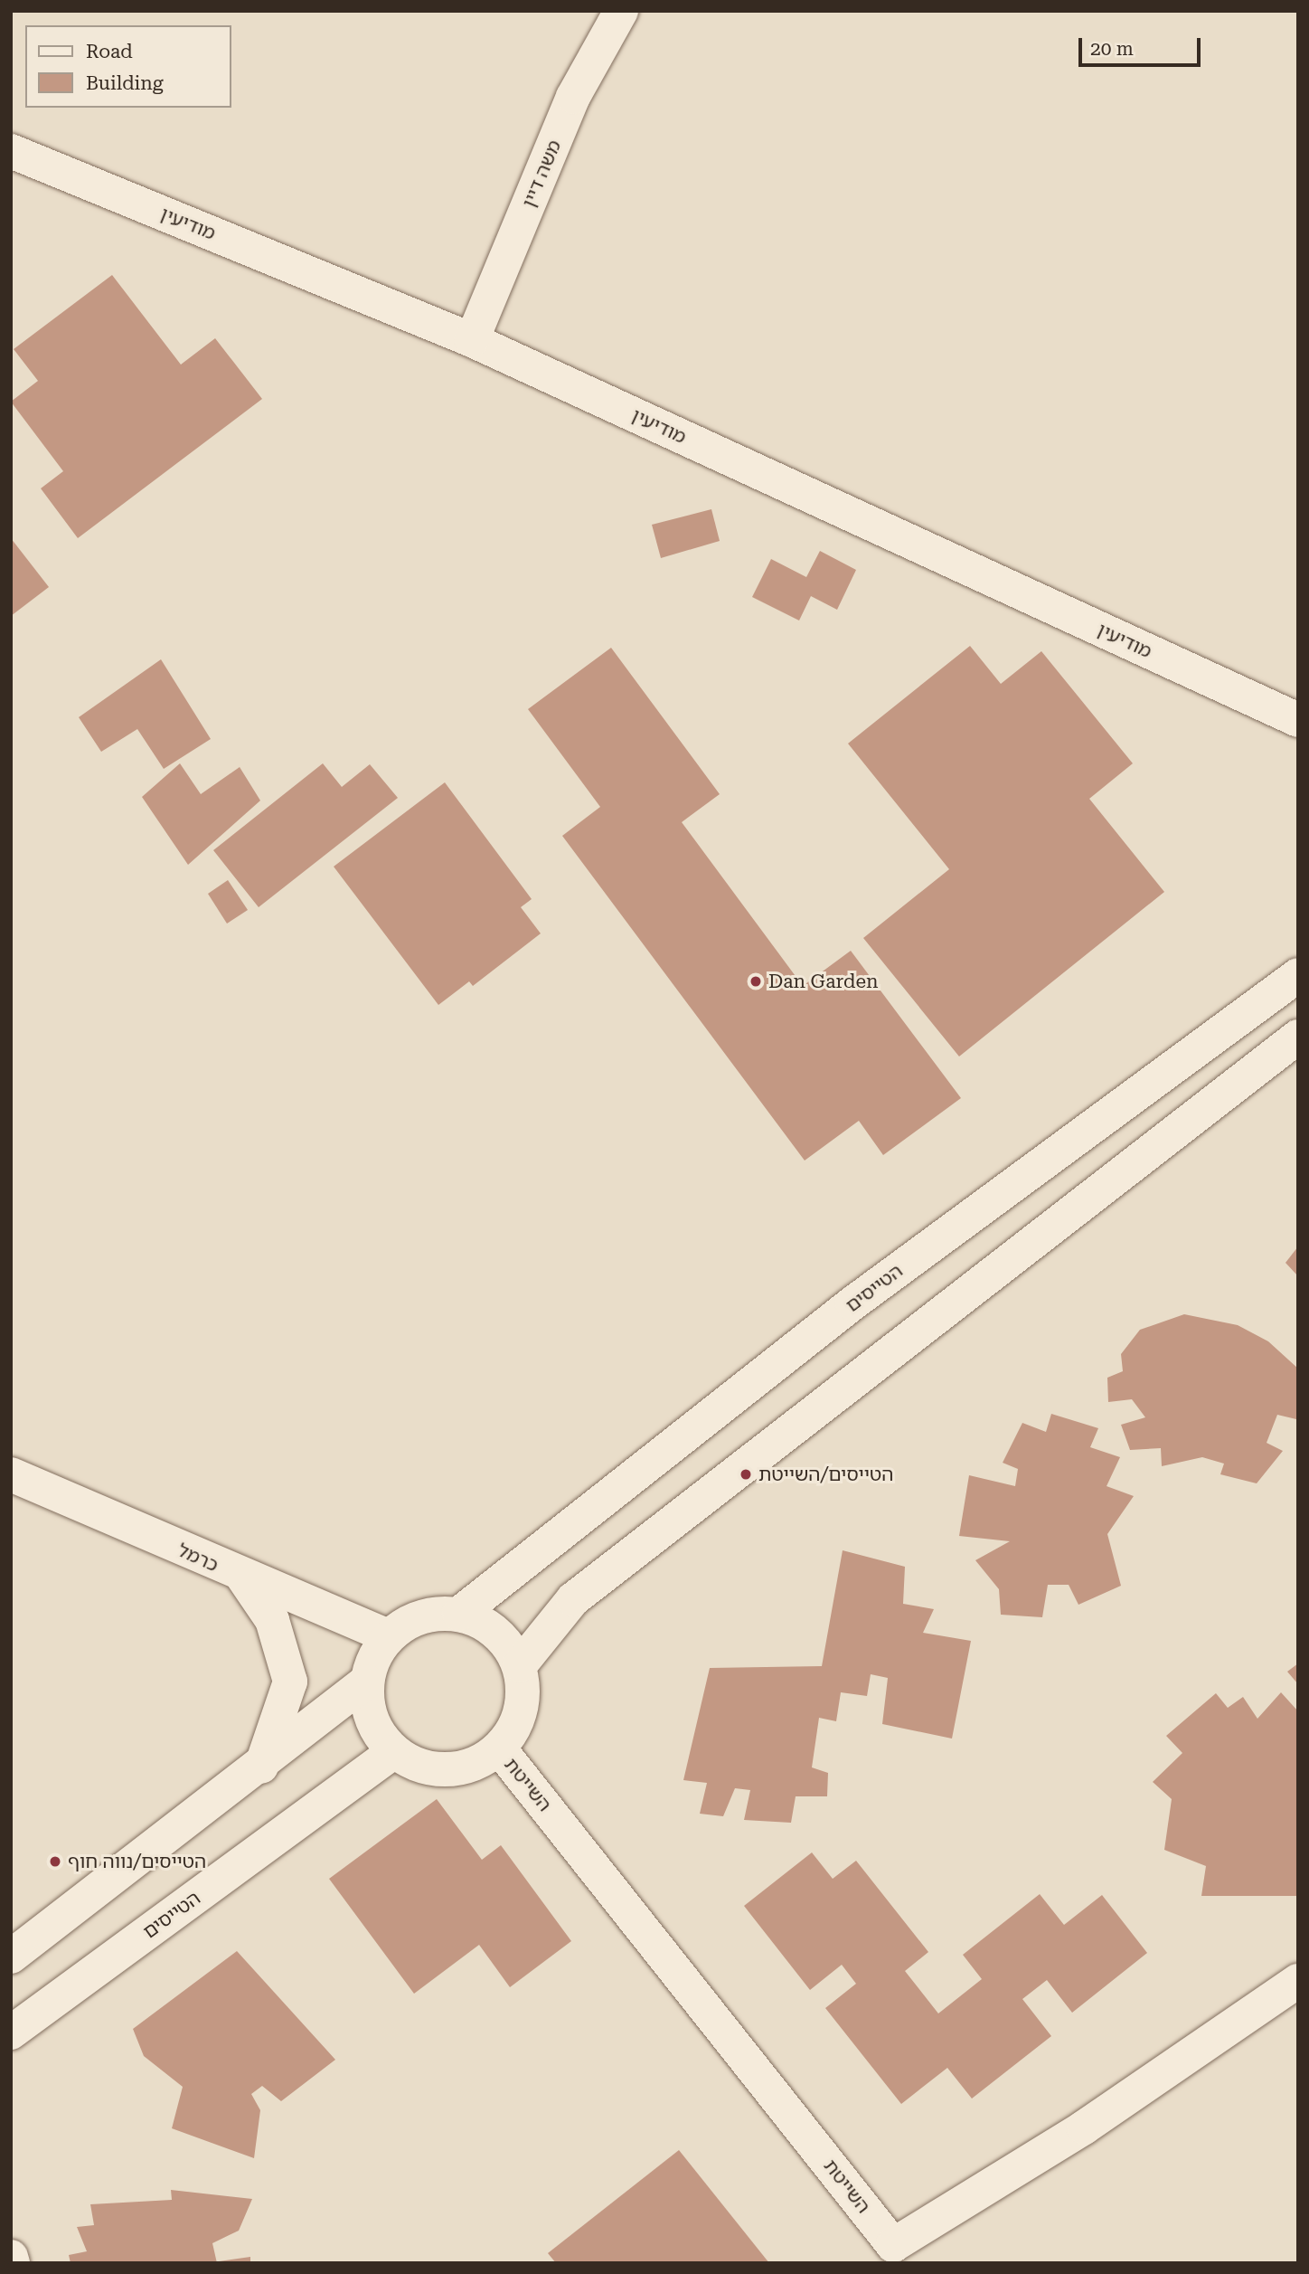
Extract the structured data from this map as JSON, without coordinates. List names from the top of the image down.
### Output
{
  "streets": {
    "street": [
      "משה דיין",
      "מודיעין",
      "הטייסים",
      "כרמל",
      "השייטת"
    ]
  },
  "crossings": [
    ["משה דיין", "מודיעין"],
    ["הטייסים", "כרמל"],
    ["הטייסים", "השייטת"],
    ["כרמל", "השייטת"]
  ],
  "places": ["Dan Garden", "הטייסים/השייטת", "הטייסים/נווה חוף"],
  "legend": ["Road", "Building"],
  "scale_bar": "20 m"
}
